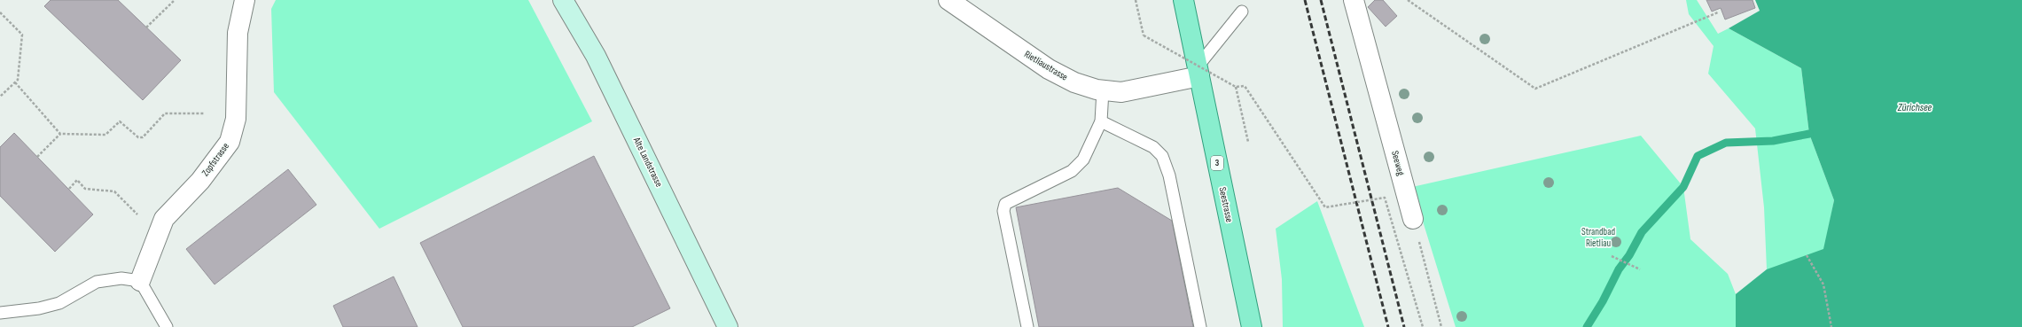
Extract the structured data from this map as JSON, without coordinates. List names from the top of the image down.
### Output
{
  "streets": {
    "main road": ["3", "Seestrasse"],
    "street": [
      "Rietliaustrasse",
      "Zopfstrasse",
      "Alte Landstrasse",
      "Seeweg"
    ]
  },
  "crossings": [
    ["Rietliaustrasse", "Seestrasse"]
  ],
  "water": ["Zürichsee"],
  "parks": ["Strandbad Rietliau"]
}
